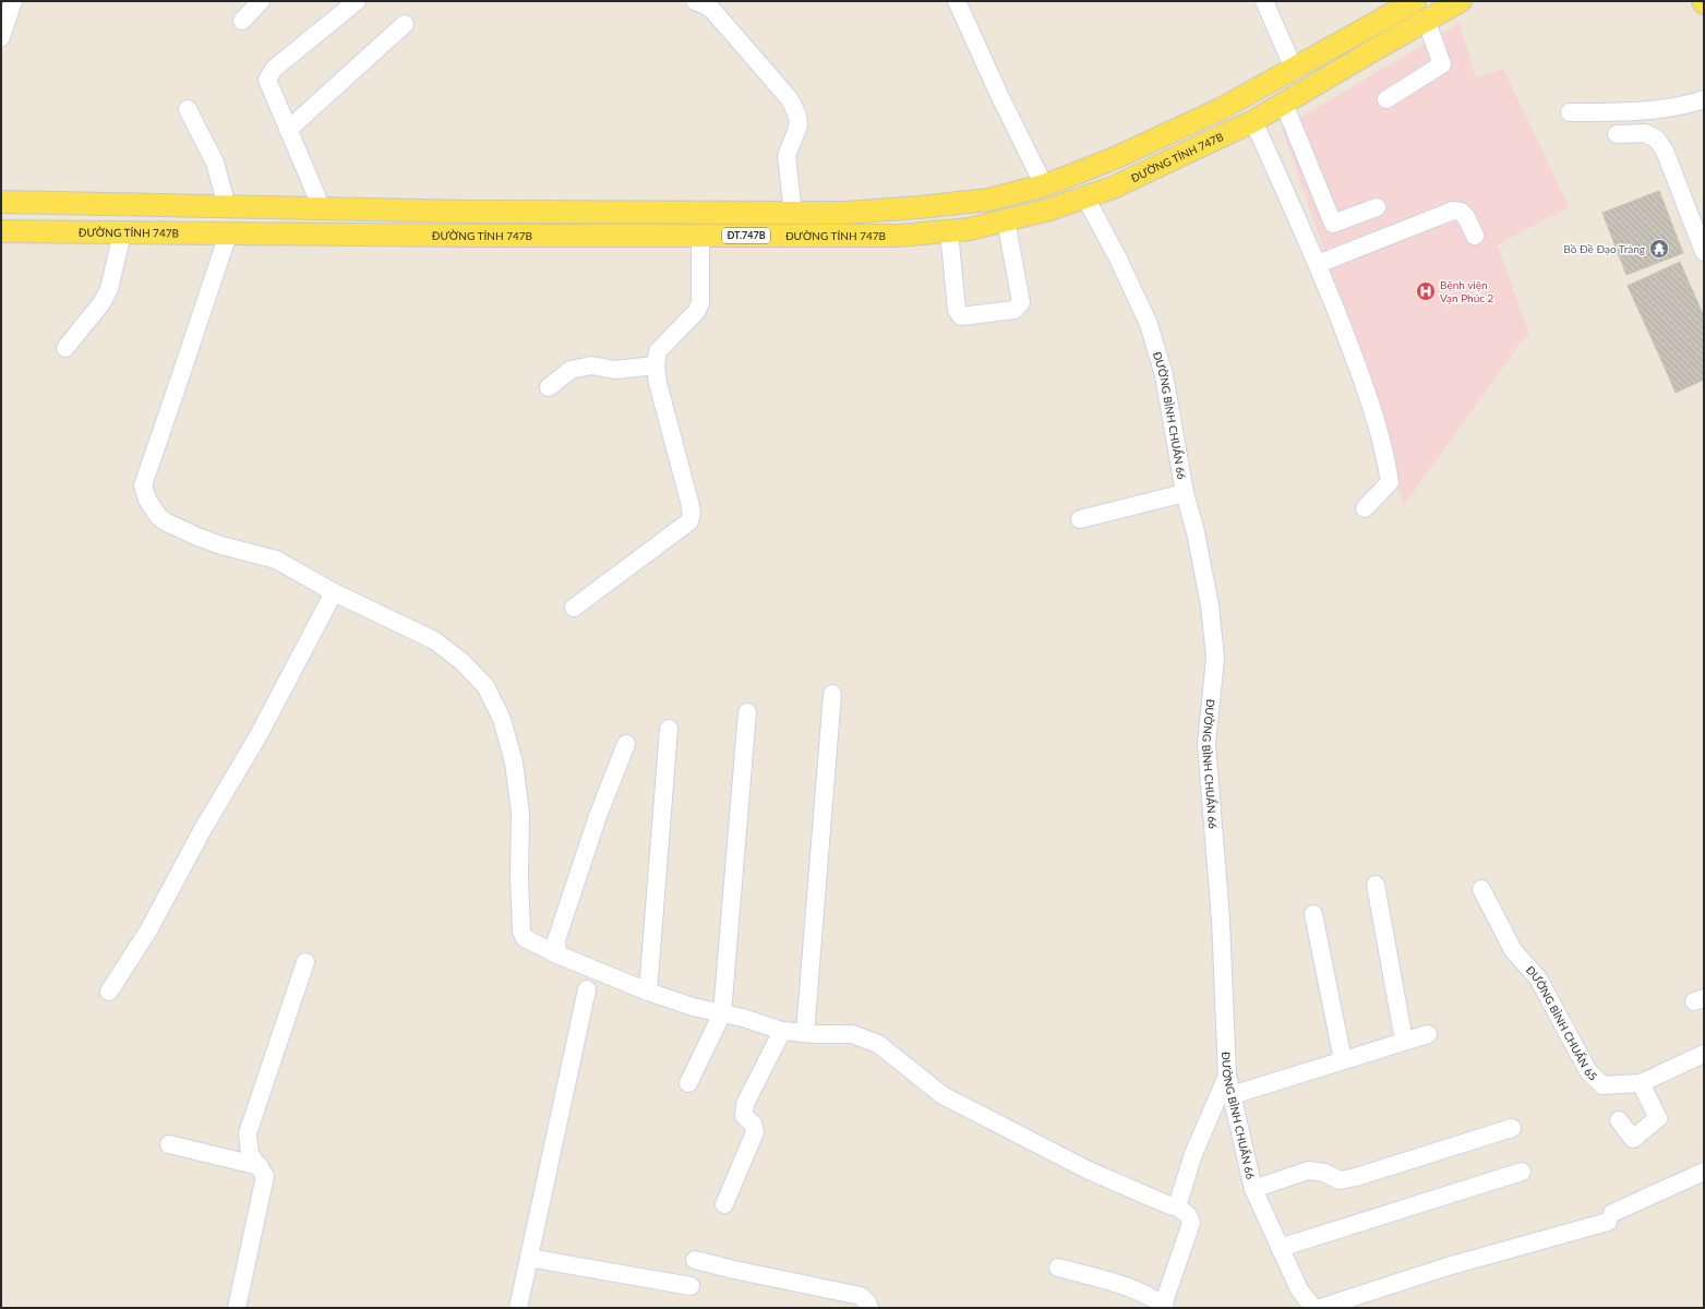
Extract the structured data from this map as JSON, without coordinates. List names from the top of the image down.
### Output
{
  "streets": {
    "main road": ["ĐƯỜNG TỈNH 747B", "ĐT.747B"],
    "street": ["ĐƯỜNG BÌNH CHUẨN 66", "ĐƯỜNG BÌNH CHUẨN 65"]
  },
  "crossings": [
    ["ĐƯỜNG TỈNH 747B", "ĐƯỜNG BÌNH CHUẨN 66"]
  ],
  "places": {
    "temple": ["Bồ Đề Đạo Tràng"],
    "hospital": ["Bệnh viện Vạn Phúc 2"]
  }
}
